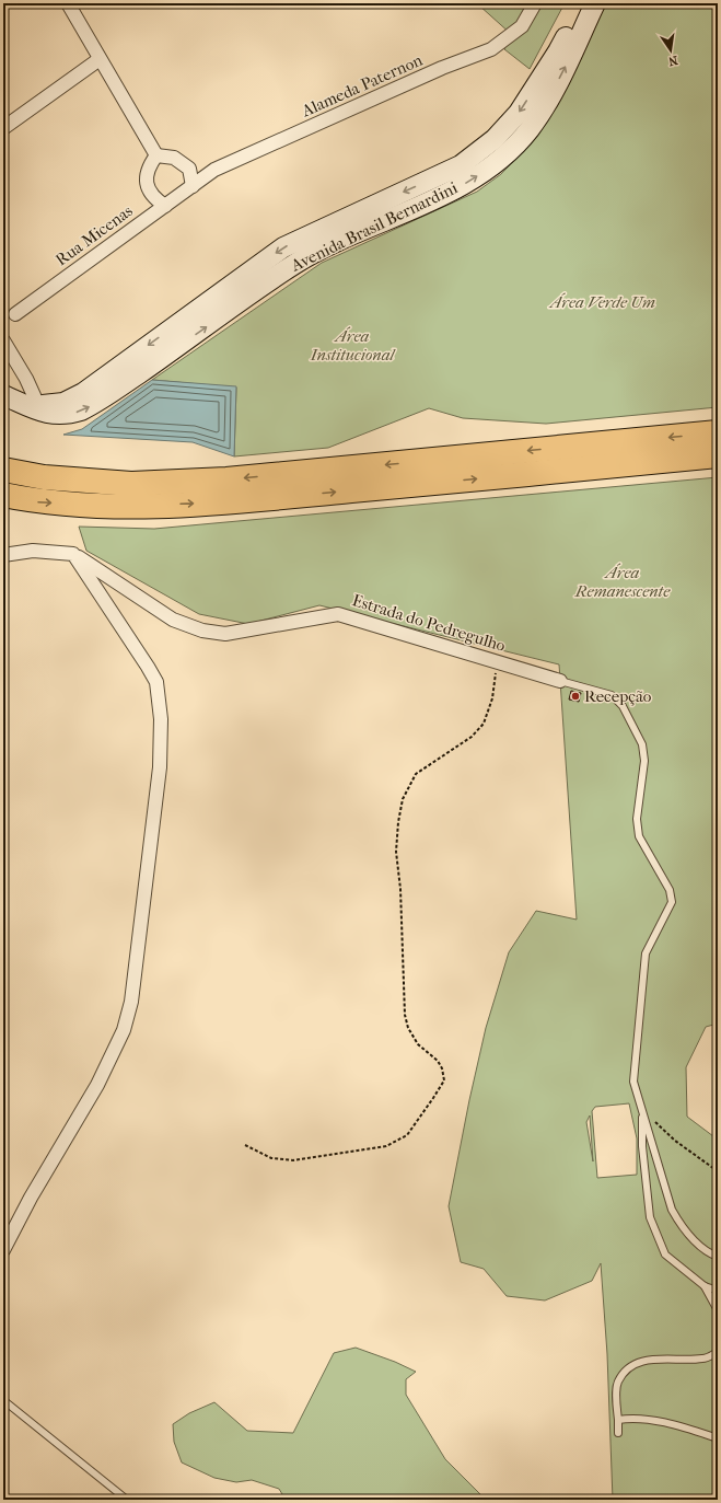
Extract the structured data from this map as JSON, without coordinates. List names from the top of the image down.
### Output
{
  "streets": {
    "street": [
      "Alameda Paternon",
      "Avenida Brasil Bernardini",
      "Rua Micenas",
      "Estrada do Pedregulho"
    ]
  },
  "crossings": [
    ["Alameda Paternon", "Rua Micenas"]
  ],
  "parks": ["Área Verde Um", "Área Institucional", "Área Remanescente"],
  "places": ["Recepção"],
  "north": "bottom"
}
